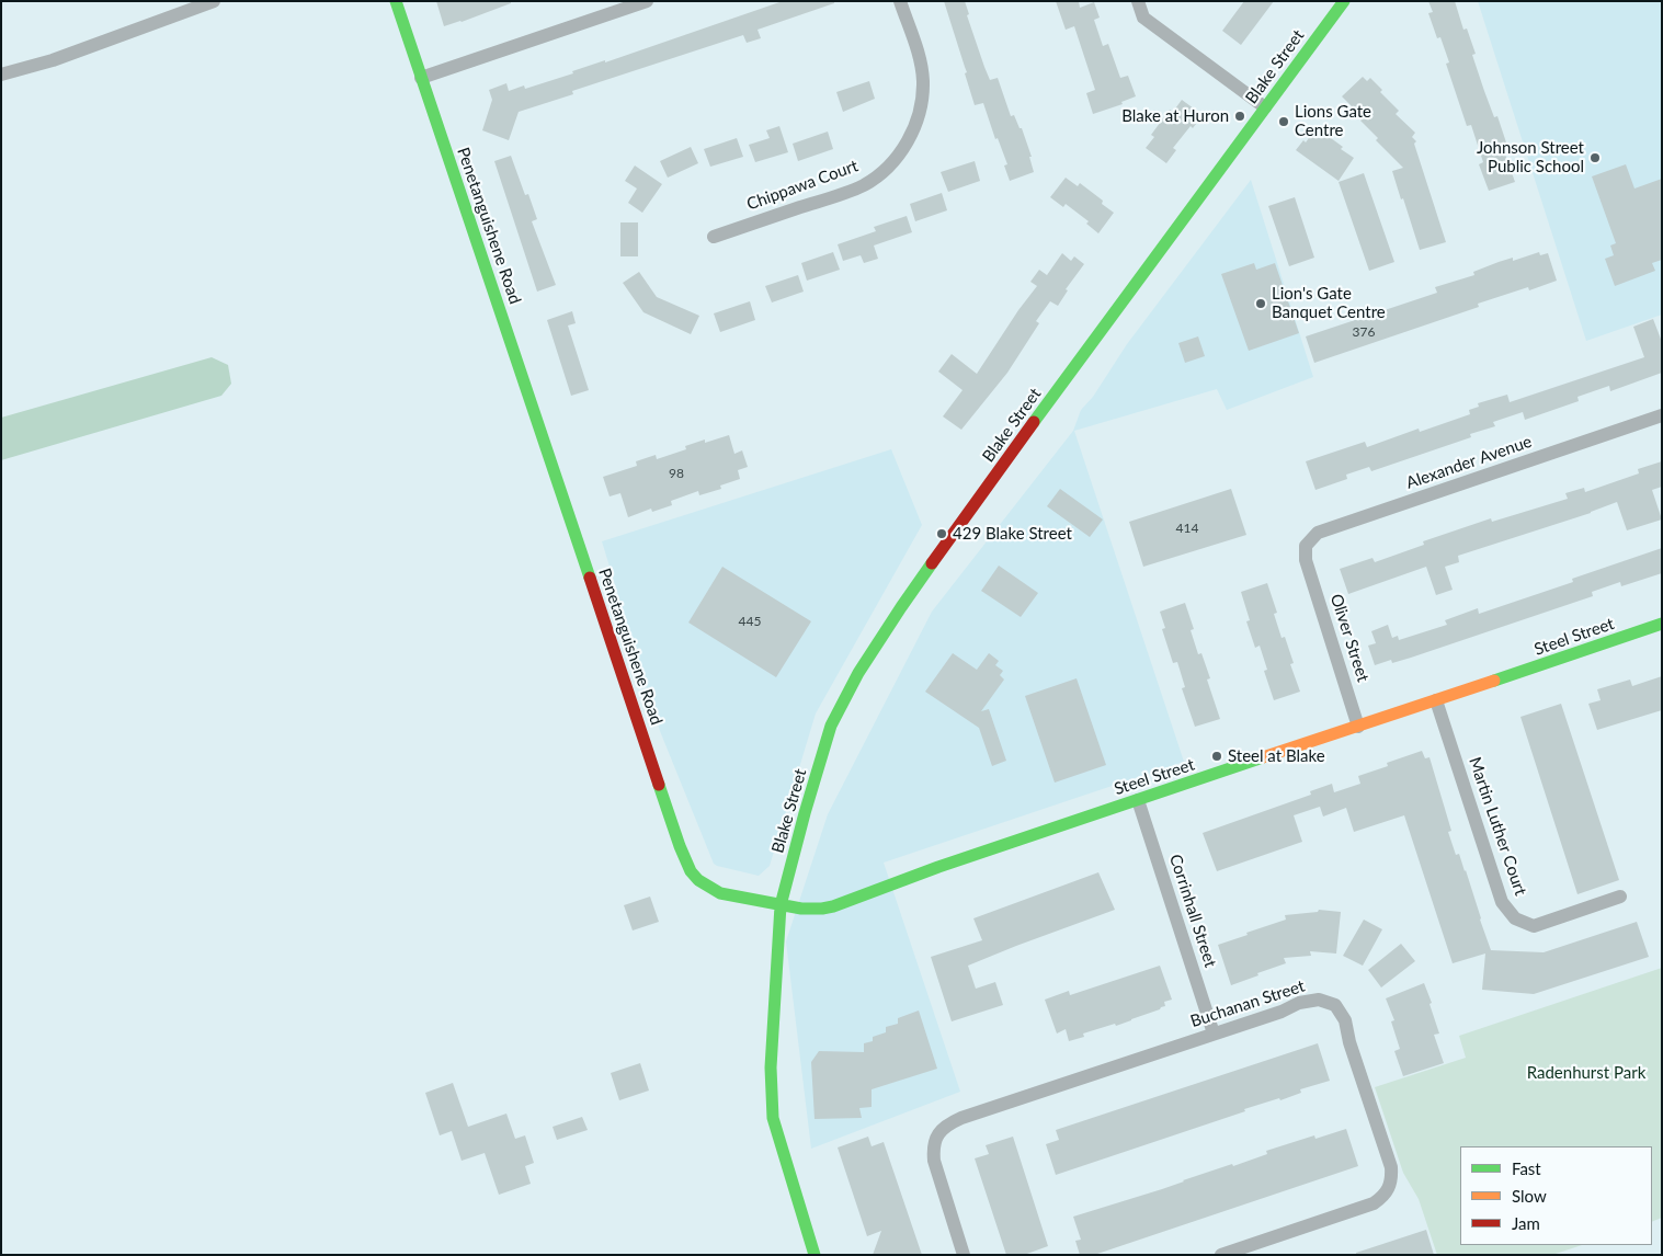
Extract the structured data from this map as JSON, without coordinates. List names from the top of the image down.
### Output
{
  "streets": {
    "street": [
      "Blake Street",
      "Chippawa Court",
      "Penetanguishene Road",
      "Alexander Avenue",
      "Steel Street",
      "Oliver Street",
      "Martin Luther Court",
      "Corrinhall Street",
      "Buchanan Street"
    ]
  },
  "crossings": [
    ["Blake Street", "Penetanguishene Road"],
    ["Blake Street", "Steel Street"],
    ["Penetanguishene Road", "Steel Street"],
    ["Alexander Avenue", "Oliver Street"],
    ["Steel Street", "Oliver Street"],
    ["Steel Street", "Martin Luther Court"],
    ["Steel Street", "Corrinhall Street"],
    ["Corrinhall Street", "Buchanan Street"]
  ],
  "parks": ["Radenhurst Park"],
  "places": [
    "Blake at Huron",
    "Lions Gate Centre",
    "Johnson Street Public School",
    "Lion's Gate Banquet Centre",
    "429 Blake Street",
    "Steel at Blake"
  ],
  "house_numbers": [
    "376",
    "98",
    "414",
    "445"
  ],
  "legend": ["Fast", "Slow", "Jam"]
}
